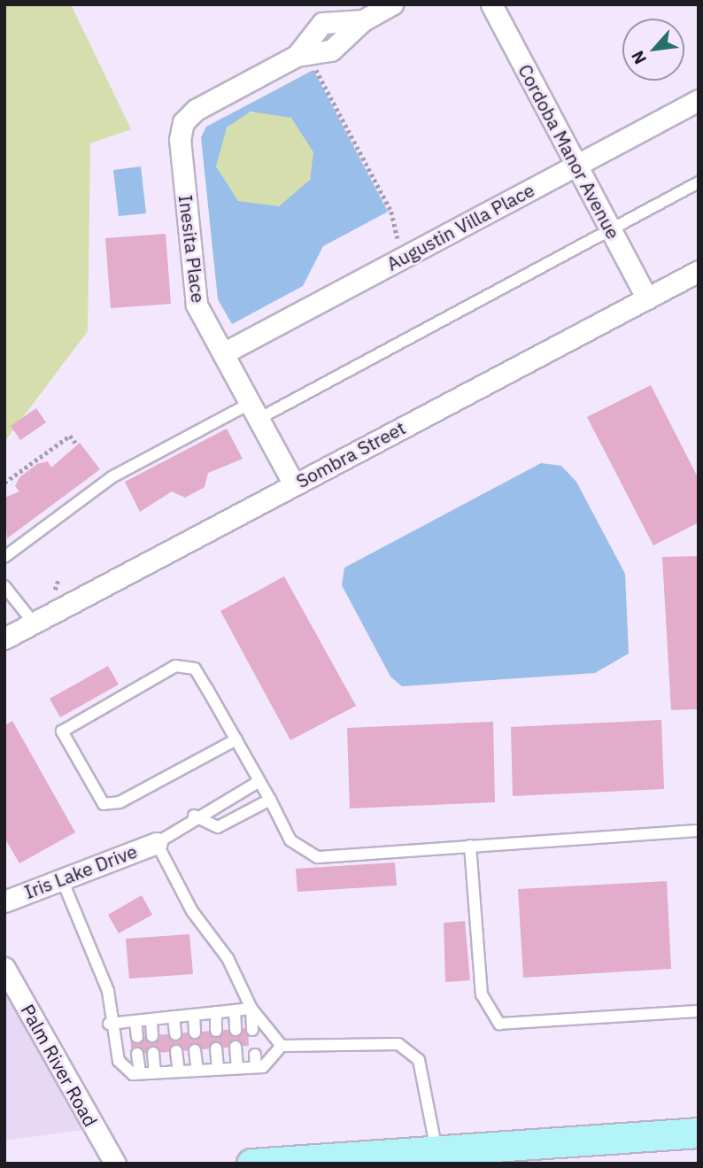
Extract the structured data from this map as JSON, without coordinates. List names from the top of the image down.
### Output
{
  "streets": {
    "street": [
      "Cordoba Manor Avenue",
      "Augustin Villa Place",
      "Inesita Place",
      "Sombra Street",
      "Iris Lake Drive",
      "Palm River Road"
    ]
  },
  "crossings": [
    ["Cordoba Manor Avenue", "Augustin Villa Place"],
    ["Cordoba Manor Avenue", "Sombra Street"],
    ["Augustin Villa Place", "Inesita Place"],
    ["Inesita Place", "Sombra Street"]
  ],
  "north": "bottom left"
}
